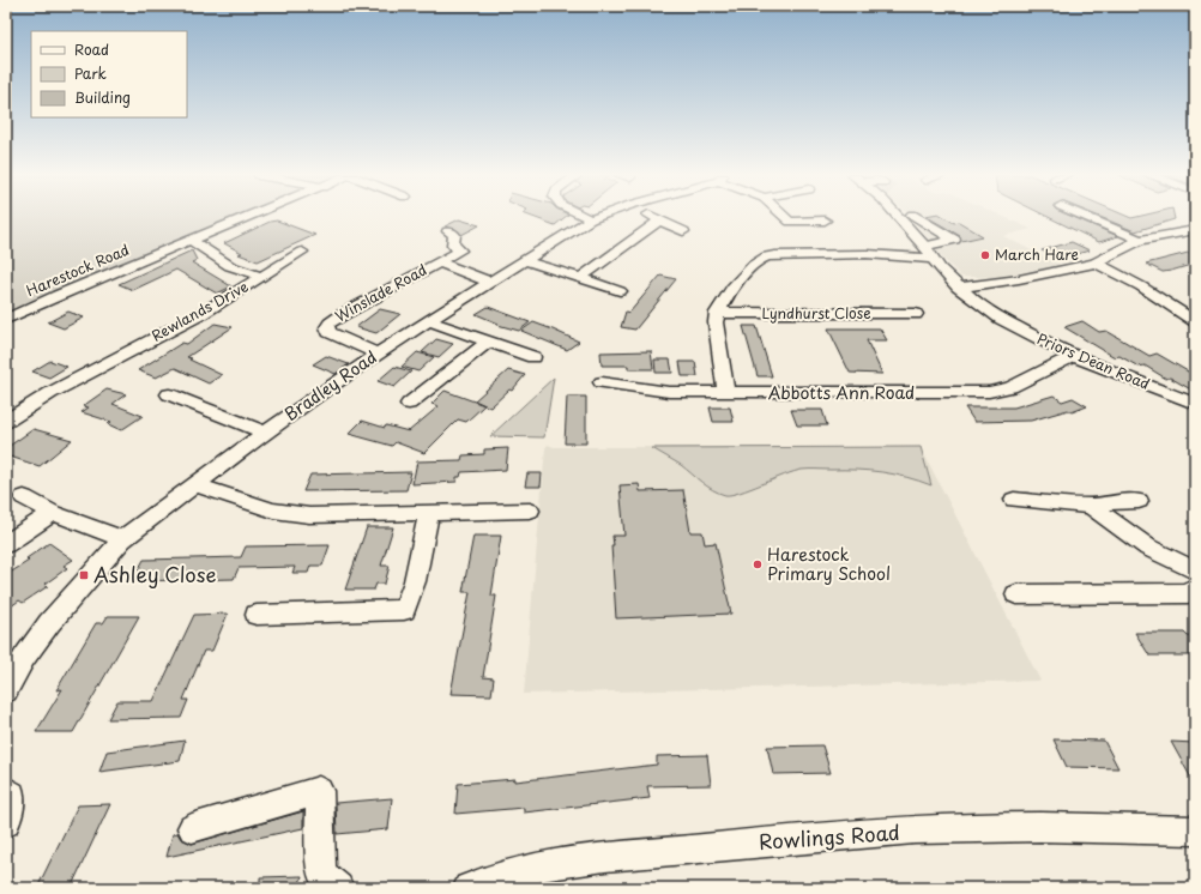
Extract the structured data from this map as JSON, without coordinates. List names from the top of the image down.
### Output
{
  "streets": {
    "street": [
      "Harestock Road",
      "Winslade Road",
      "Rewlands Drive",
      "Lyndhurst Close",
      "Priors Dean Road",
      "Bradley Road",
      "Abbotts Ann Road",
      "Rowlings Road"
    ]
  },
  "crossings": [
    ["Harestock Road", "Rewlands Drive"],
    ["Winslade Road", "Bradley Road"],
    ["Priors Dean Road", "Abbotts Ann Road"]
  ],
  "places": {
    "other": ["March Hare", "Harestock Primary School"],
    "transit": ["Ashley Close"]
  },
  "legend": ["Road", "Park", "Building"]
}
